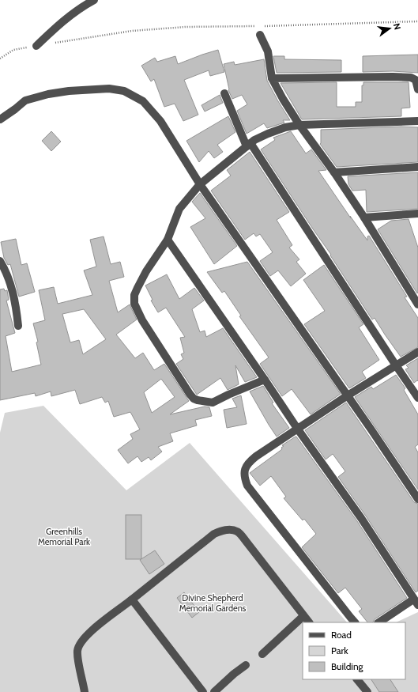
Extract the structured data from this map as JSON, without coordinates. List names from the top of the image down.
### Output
{
  "parks": ["Greenhills Memorial Park", "Divine Shepherd Memorial Gardens"],
  "legend": ["Road", "Park", "Building"],
  "north": "right"
}
